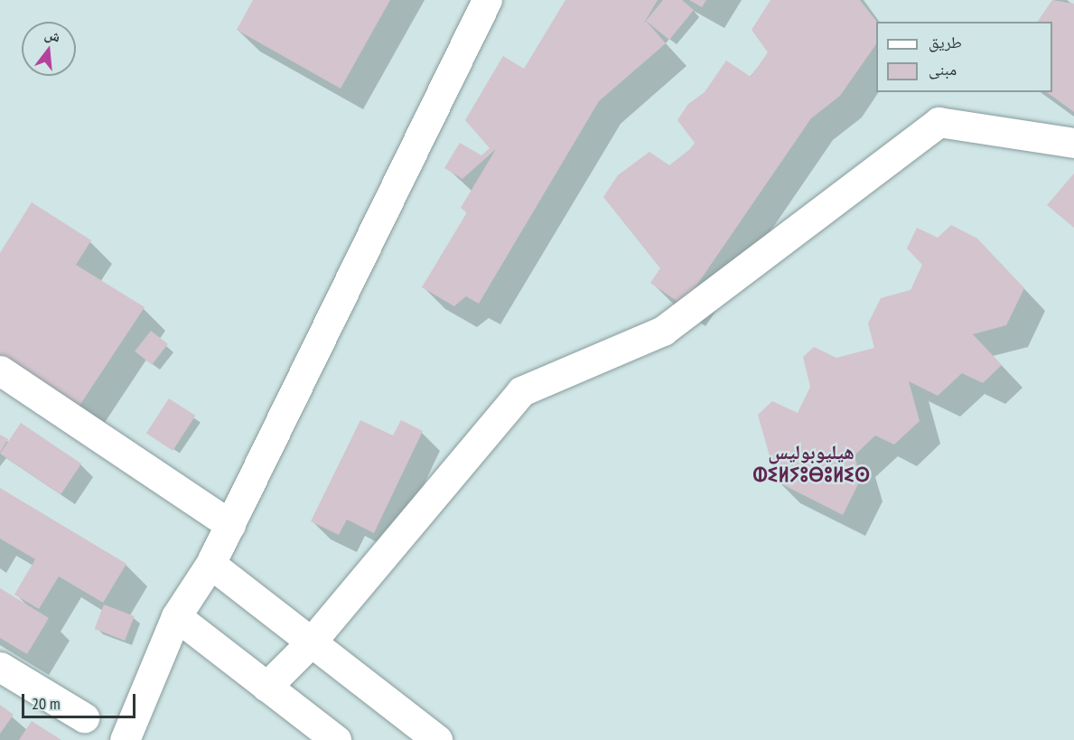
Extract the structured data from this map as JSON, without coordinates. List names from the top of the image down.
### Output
{
  "districts": ["ھيليوبوليس ⵀⵉⵍⵢⵓⴱⵓⵍⵉⵙ"],
  "legend": ["طريق", "مبنى"],
  "scale_bar": "20 m",
  "north": "top"
}
